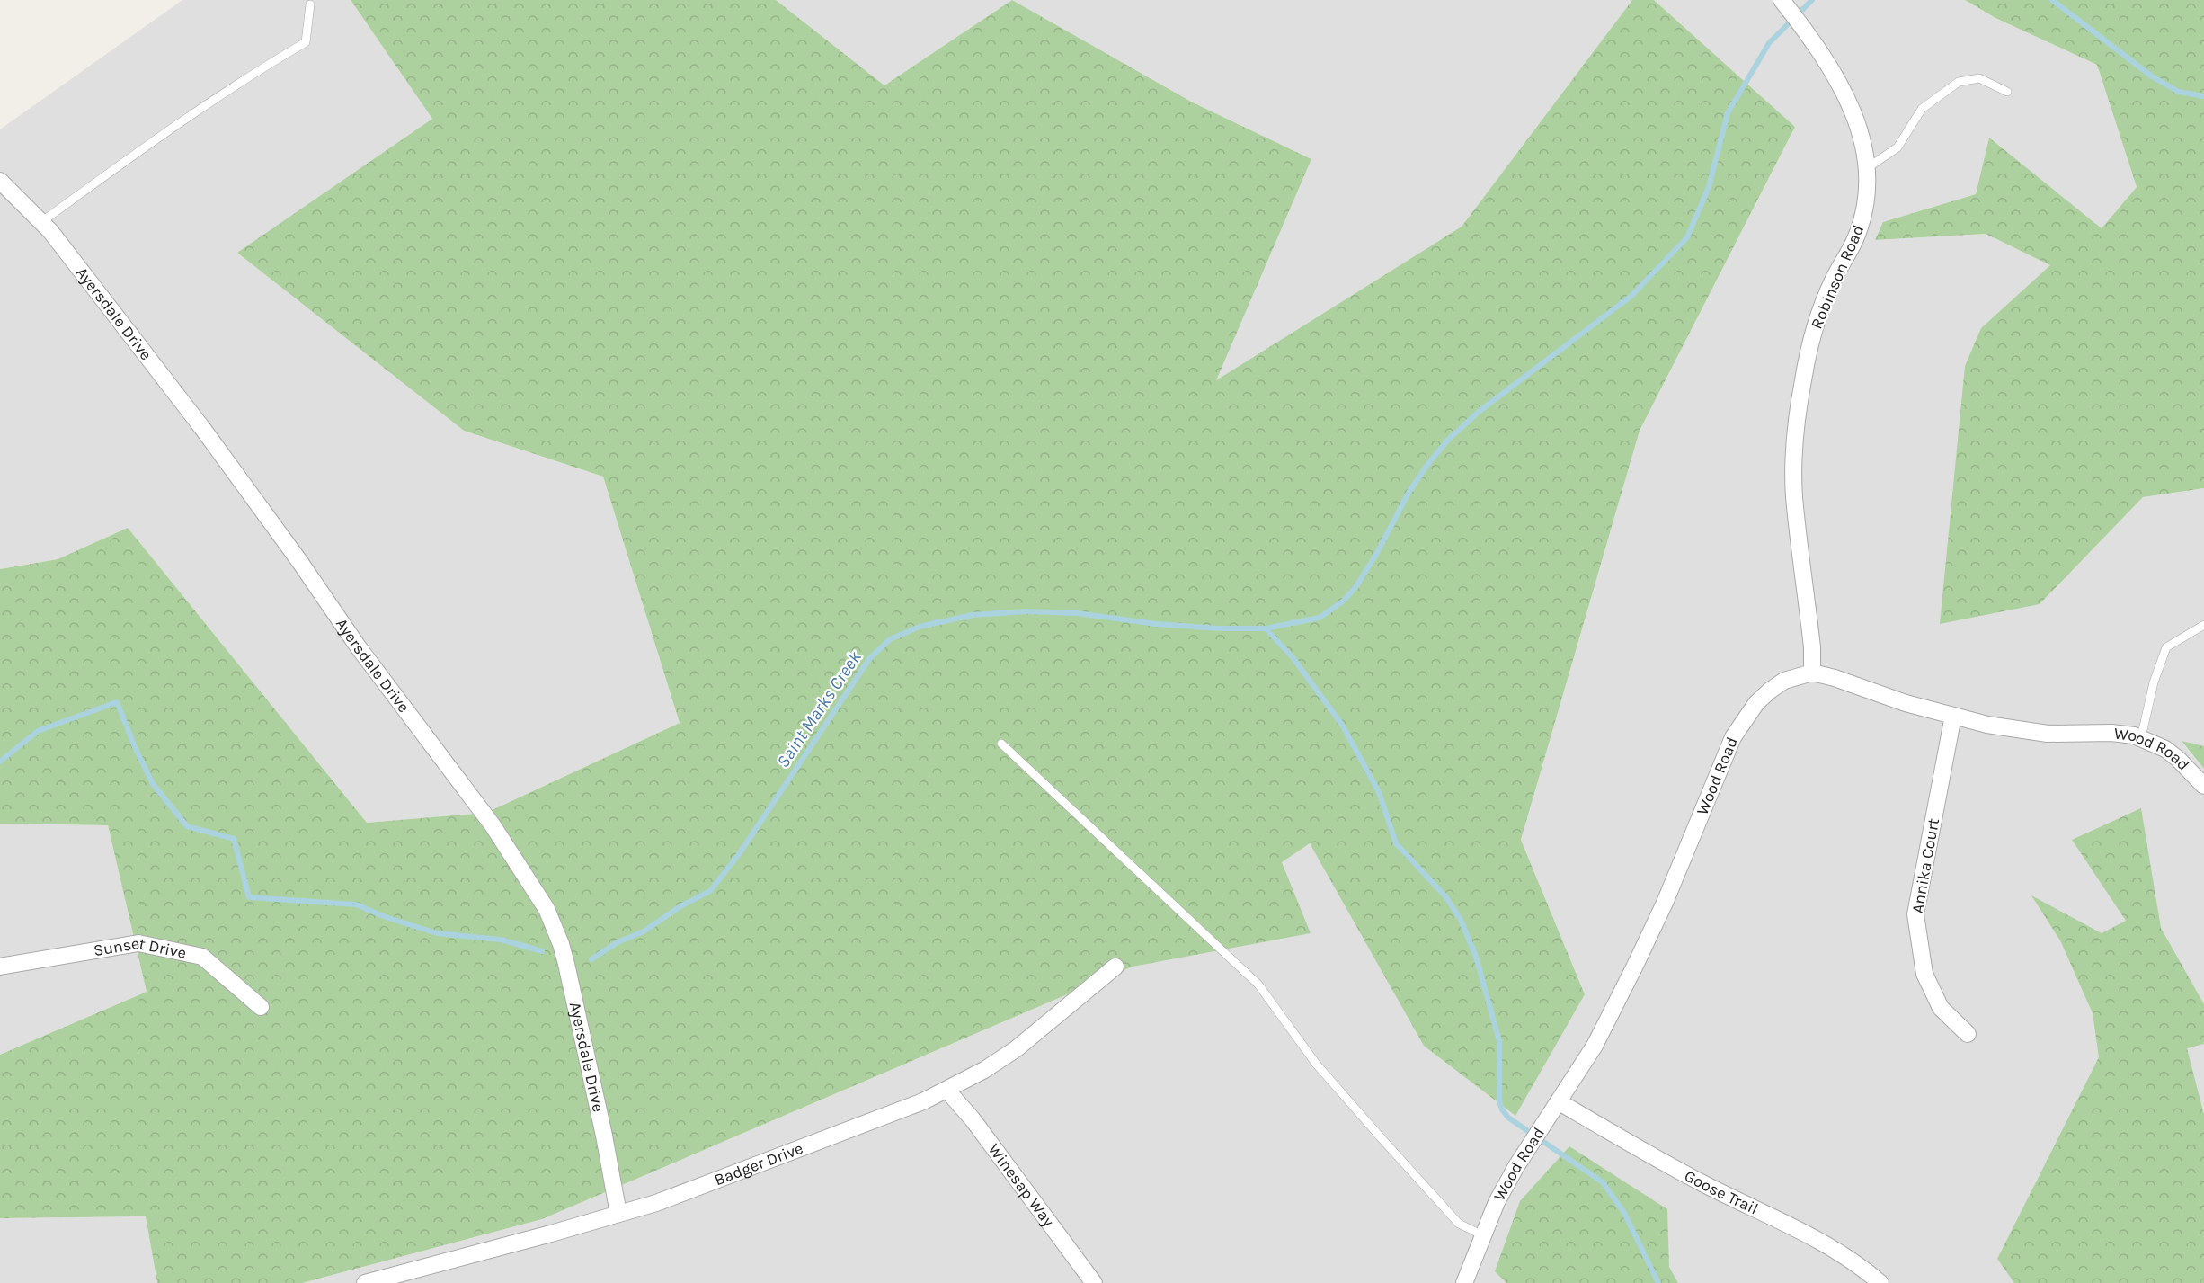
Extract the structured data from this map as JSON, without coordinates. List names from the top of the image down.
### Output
{
  "streets": {
    "street": [
      "Robinson Road",
      "Ayersdale Drive",
      "Wood Road",
      "Annika Court",
      "Sunset Drive",
      "Badger Drive",
      "Winesap Way",
      "Goose Trail"
    ]
  },
  "crossings": [
    ["Robinson Road", "Wood Road"],
    ["Ayersdale Drive", "Badger Drive"],
    ["Wood Road", "Annika Court"],
    ["Wood Road", "Goose Trail"],
    ["Badger Drive", "Winesap Way"]
  ],
  "water": ["Saint Marks Creek"]
}
